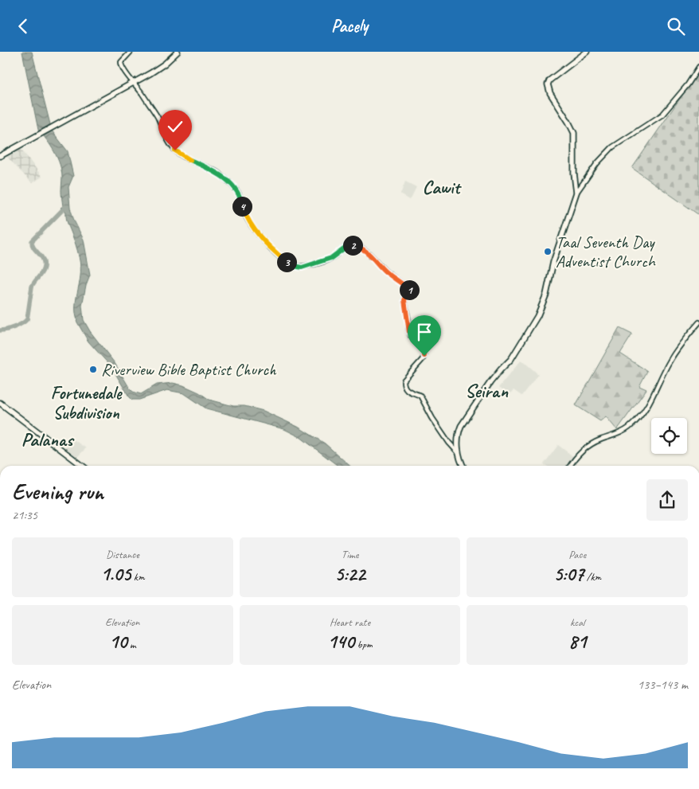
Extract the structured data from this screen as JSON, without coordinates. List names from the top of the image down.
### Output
{
  "districts": [
    "Cawit",
    "Seiran",
    "Fortunedale Subdivision",
    "Palanas"
  ],
  "places": ["Taal Seventh Day Adventist Church", "Riverview Bible Baptist Church"],
  "page": {
    "header": "Pacely",
    "pins": [
      "4",
      "2",
      "3",
      "1"
    ],
    "heading": ["Evening run", "21:35"],
    "stats": [
      ["Distance", "1.05 km"],
      ["Time", "5:22"],
      ["Pace", "5:07 /km"],
      ["Elevation", "10 m"],
      ["Heart rate", "140 bpm"],
      ["kcal", "81"]
    ],
    "chart": ["Elevation", "133–143 m"]
  }
}
